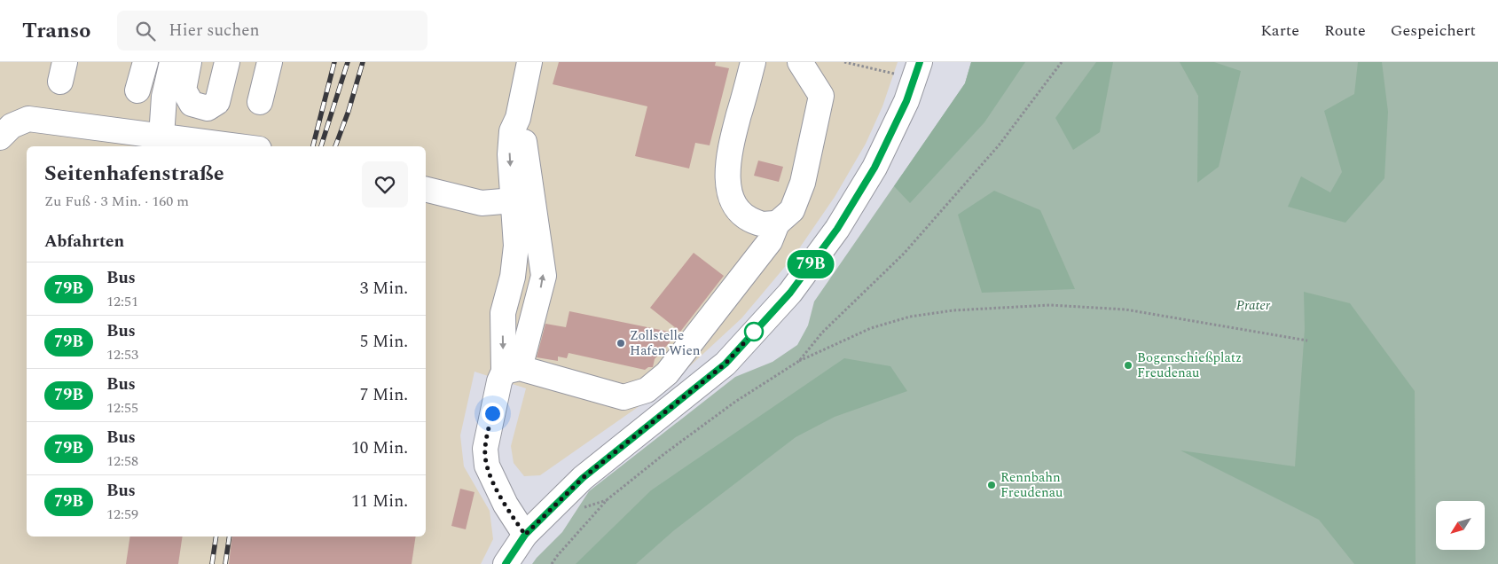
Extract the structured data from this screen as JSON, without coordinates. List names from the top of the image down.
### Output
{
  "parks": ["Prater"],
  "places": ["Zollstelle Hafen Wien", "Bogenschießplatz Freudenau", "Rennbahn Freudenau"],
  "lines": ["bus line 79B"],
  "north": "bottom left",
  "page": {
    "header": "Transo",
    "search": "Hier suchen",
    "nav": ["Karte", "Route", "Gespeichert"],
    "on_map": "79B",
    "heading": [
      ["Seitenhafenstraße", "Zu Fuß · 3 Min. · 160 m"],
      "Abfahrten"
    ],
    "list": [
      {
        "mark": "79B",
        "name": "Bus",
        "note": "12:51",
        "value": "3 Min."
      },
      {
        "mark": "79B",
        "name": "Bus",
        "note": "12:53",
        "value": "5 Min."
      },
      {
        "mark": "79B",
        "name": "Bus",
        "note": "12:55",
        "value": "7 Min."
      },
      {
        "mark": "79B",
        "name": "Bus",
        "note": "12:58",
        "value": "10 Min."
      },
      {
        "mark": "79B",
        "name": "Bus",
        "note": "12:59",
        "value": "11 Min."
      }
    ]
  }
}
